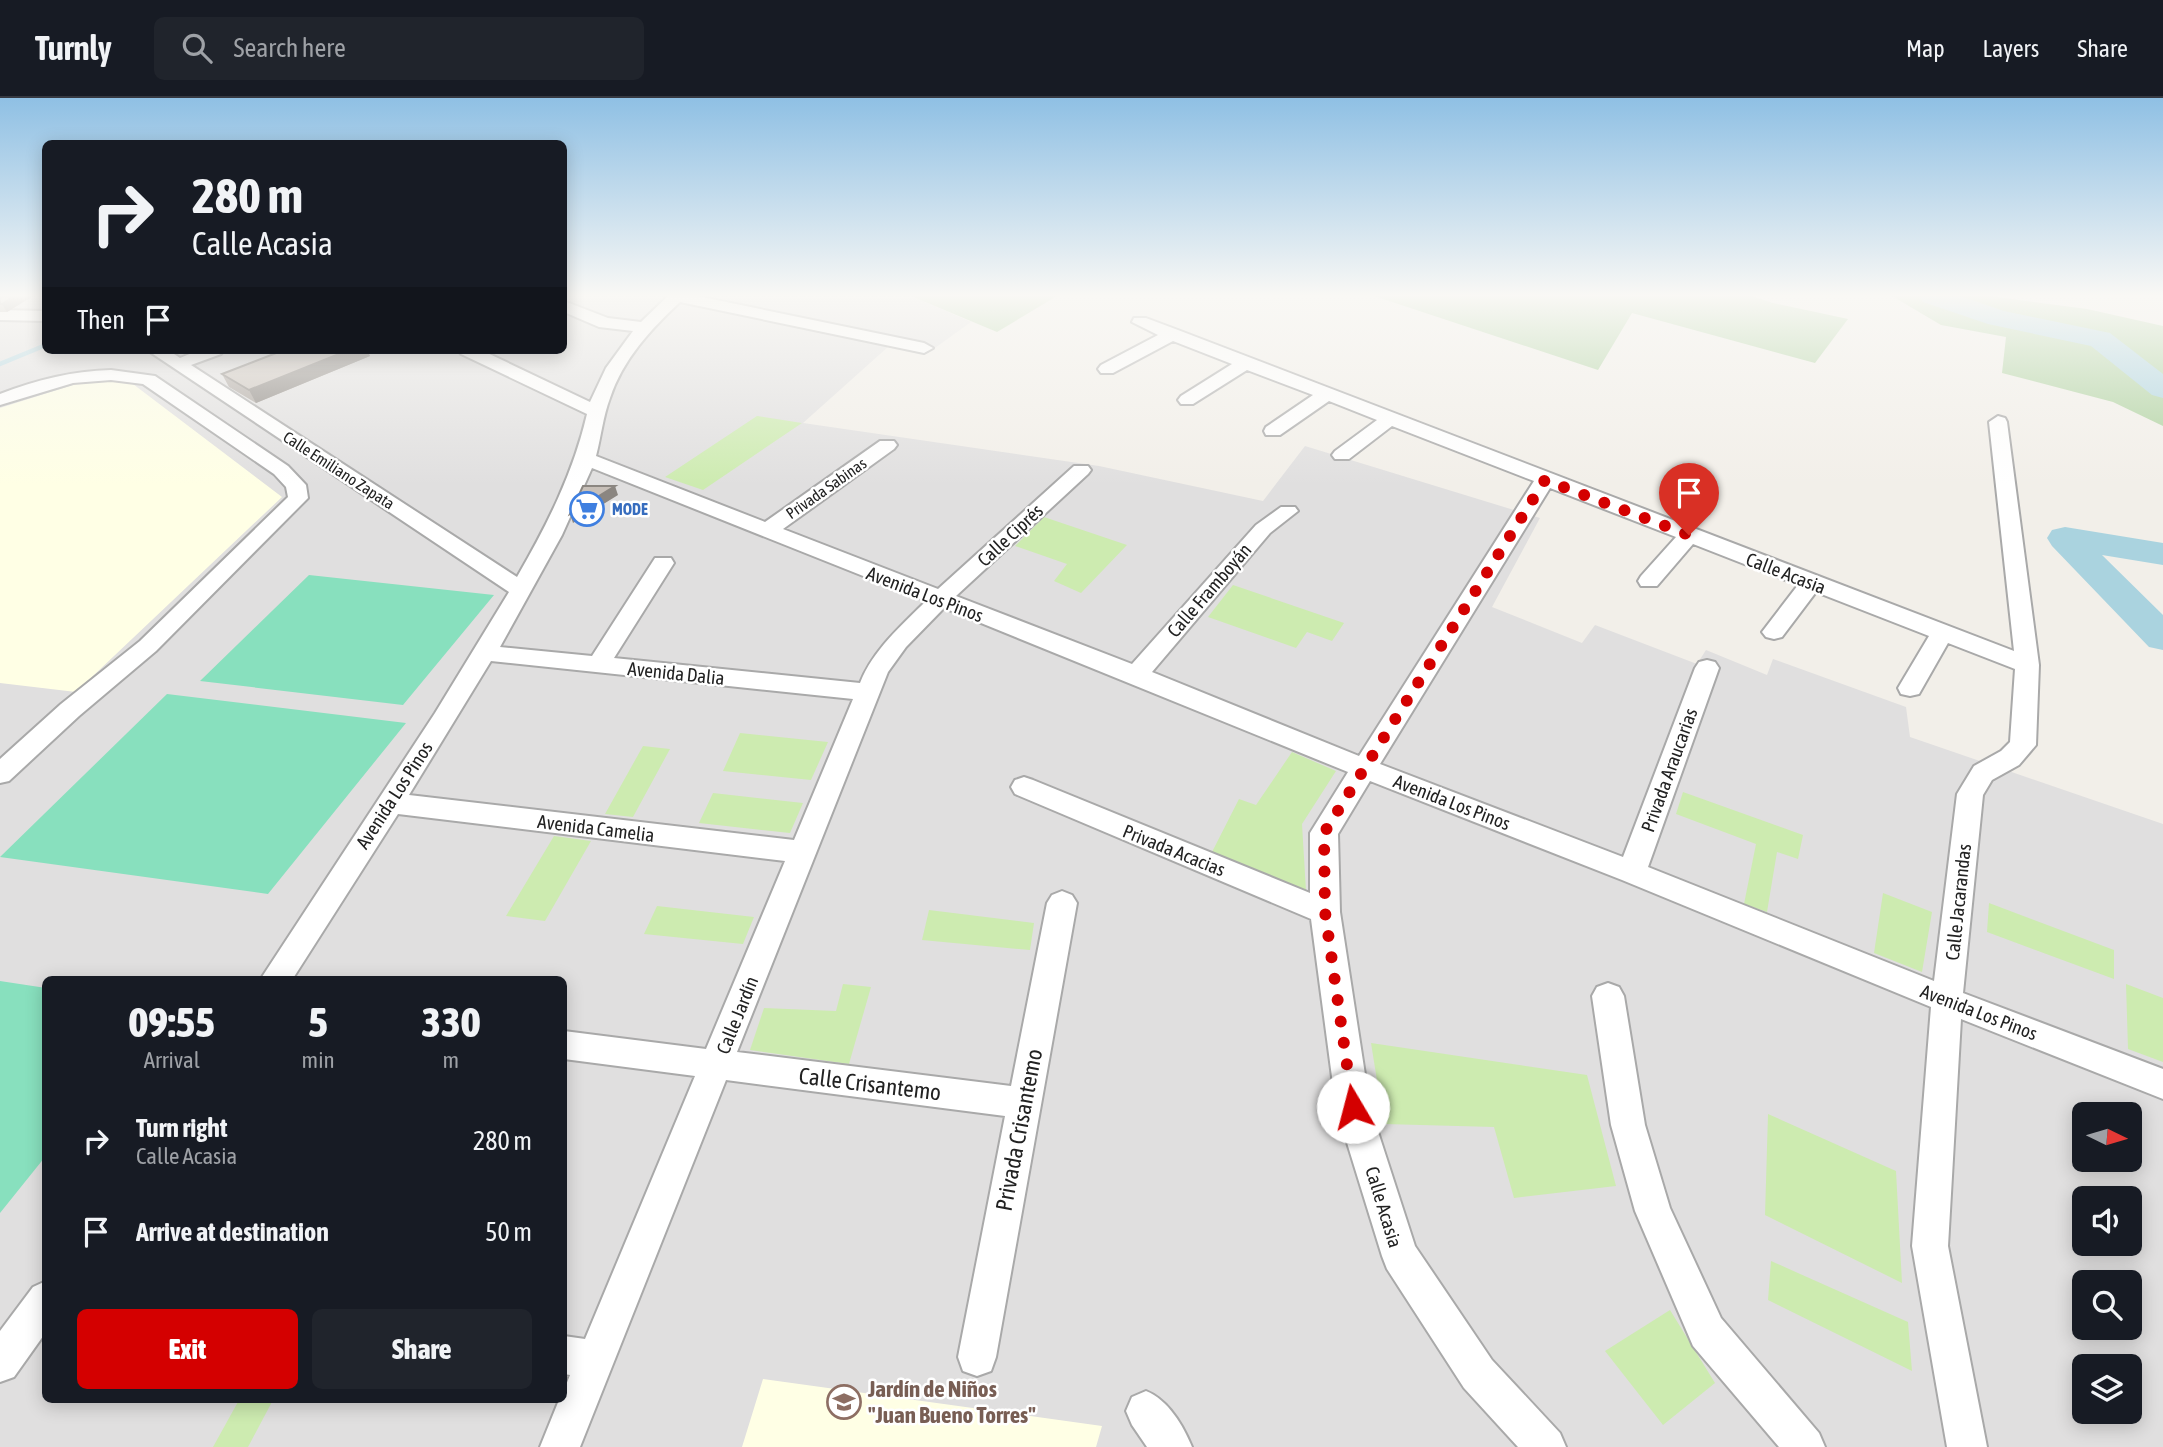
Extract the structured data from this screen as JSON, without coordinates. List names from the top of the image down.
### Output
{
  "streets": {
    "street": [
      "Calle Emiliano Zapata",
      "Privada Sabinas",
      "Calle Ciprés",
      "Calle Acasia",
      "Calle Framboyán",
      "Avenida Los Pinos",
      "Avenida Dalia",
      "Privada Araucarias",
      "Avenida Camelia",
      "Privada Acacias",
      "Calle Jacarandas",
      "Calle Jardín",
      "Calle Crisantemo",
      "Privada Crisantemo"
    ]
  },
  "crossings": [
    ["Calle Emiliano Zapata", "Avenida Los Pinos"],
    ["Privada Sabinas", "Avenida Los Pinos"],
    ["Calle Ciprés", "Avenida Los Pinos"],
    ["Calle Ciprés", "Calle Jardín"],
    ["Calle Acasia", "Avenida Los Pinos"],
    ["Calle Acasia", "Privada Acacias"],
    ["Calle Acasia", "Calle Jacarandas"],
    ["Calle Framboyán", "Avenida Los Pinos"],
    ["Avenida Los Pinos", "Avenida Dalia"],
    ["Avenida Los Pinos", "Privada Araucarias"],
    ["Avenida Los Pinos", "Avenida Camelia"],
    ["Avenida Los Pinos", "Calle Jacarandas"],
    ["Avenida Los Pinos", "Calle Jardín"],
    ["Avenida Dalia", "Calle Jardín"],
    ["Avenida Camelia", "Calle Jardín"],
    ["Calle Jardín", "Calle Crisantemo"],
    ["Calle Crisantemo", "Privada Crisantemo"]
  ],
  "places": {
    "supermarket": ["MODE"],
    "school or university": ["Jardín de Niños \"Juan Bueno Torres\""]
  },
  "north": "right",
  "page": {
    "header": "Turnly",
    "search": "Search here",
    "nav": ["Map", "Layers", "Share"],
    "turn": ["280 m", "Calle Acasia"],
    "then": "Then",
    "eta": [
      "09:55",
      "Arrival",
      "5",
      "min",
      "330",
      "m"
    ],
    "list": [
      {
        "name": "Turn right",
        "note": "Calle Acasia",
        "value": "280 m"
      },
      {
        "name": "Arrive at destination",
        "value": "50 m"
      }
    ],
    "buttons": ["Exit", "Share"]
  }
}
